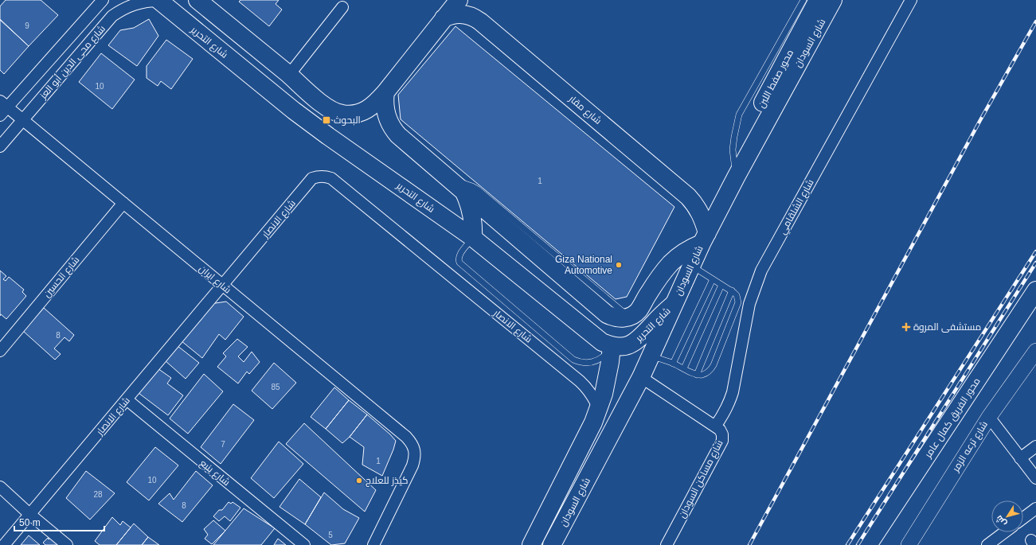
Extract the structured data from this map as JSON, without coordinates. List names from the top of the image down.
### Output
{
  "streets": {
    "main road": [
      "شارع التحرير",
      "شارع السودان",
      "محور صفط اللبن",
      "شارع مقار",
      "محور الفريق كمال عامر",
      "شارع ترعه الزمر"
    ],
    "street": [
      "شارع محى الدين أبو العز",
      "شارع الشلقامي",
      "شارع الانصار",
      "شارع الحسين",
      "شارع ايران",
      "شارع ينبع",
      "شارع مساكن السودان"
    ]
  },
  "crossings": [
    ["شارع التحرير", "شارع السودان"],
    ["شارع التحرير", "شارع محى الدين أبو العز"],
    ["شارع السودان", "محور صفط اللبن"],
    ["شارع السودان", "شارع مقار"],
    ["شارع السودان", "شارع الانصار"],
    ["شارع السودان", "شارع مساكن السودان"],
    ["شارع محى الدين أبو العز", "شارع ايران"],
    ["شارع الشلقامي", "شارع مساكن السودان"],
    ["شارع الانصار", "شارع ايران"],
    ["شارع الانصار", "شارع ينبع"],
    ["شارع الحسين", "شارع ايران"]
  ],
  "places": {
    "transit": ["البحوث"],
    "other": ["Giza National Automotive", "كيذز للعلاج"],
    "health": ["مستشفى المروة"]
  },
  "house_numbers": [
    "9",
    "10",
    "1",
    "8",
    "85",
    "7",
    "1",
    "10",
    "28",
    "8",
    "5"
  ],
  "scale_bar": "50 m",
  "north": "bottom left"
}
